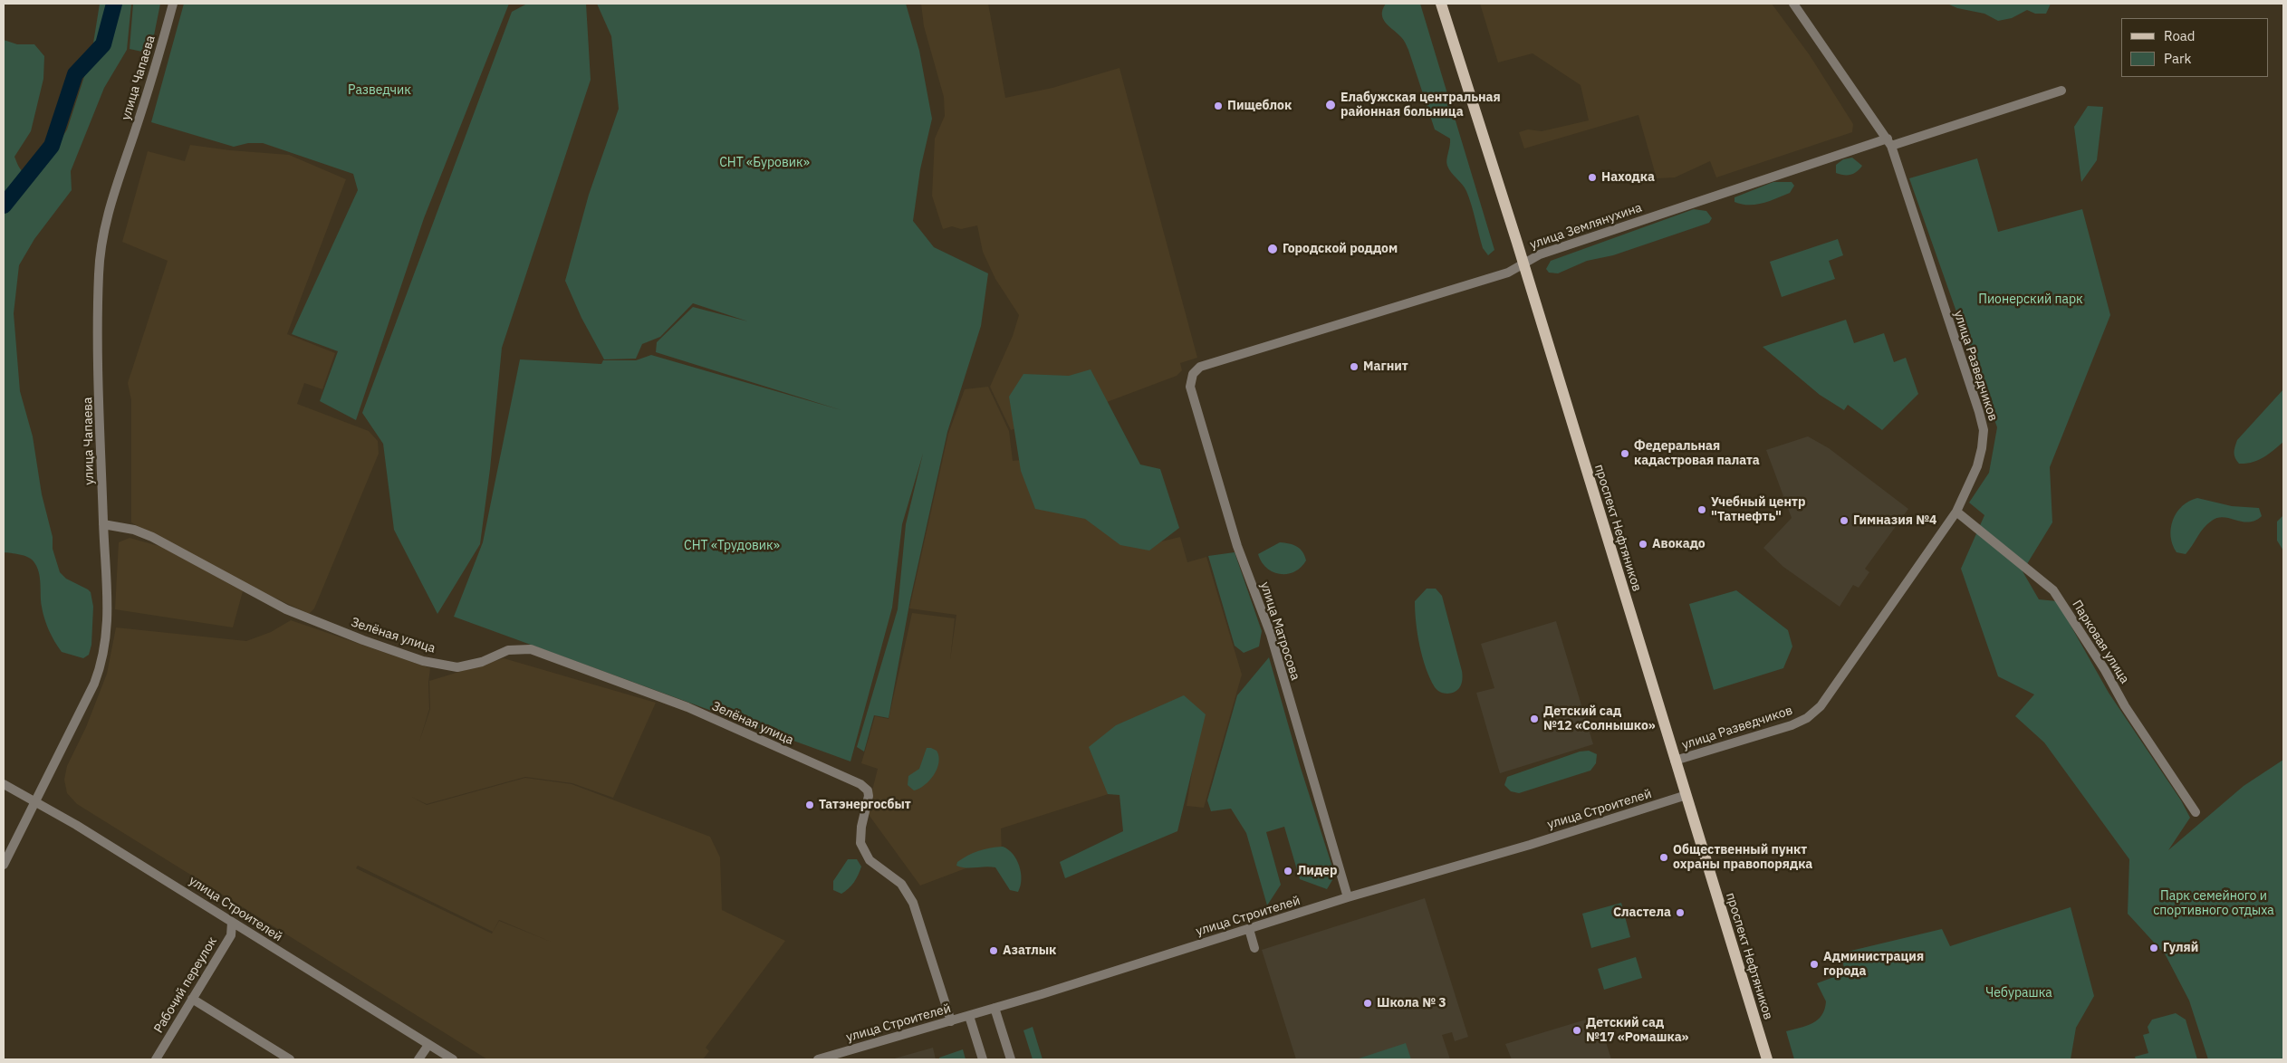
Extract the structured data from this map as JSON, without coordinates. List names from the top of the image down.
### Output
{
  "streets": {
    "main road": ["проспект Нефтяников"],
    "street": [
      "улица Чапаева",
      "улица Землянухина",
      "улица Разведчиков",
      "улица Матросова",
      "Зелёная улица",
      "Парковая улица",
      "улица Строителей",
      "Рабочий переулок"
    ]
  },
  "crossings": [
    ["улица Чапаева", "Зелёная улица"],
    ["улица Чапаева", "улица Строителей"],
    ["улица Землянухина", "улица Разведчиков"],
    ["улица Землянухина", "проспект Нефтяников"],
    ["улица Землянухина", "улица Матросова"],
    ["улица Разведчиков", "проспект Нефтяников"],
    ["улица Разведчиков", "Парковая улица"],
    ["проспект Нефтяников", "улица Строителей"],
    ["улица Матросова", "улица Строителей"],
    ["Зелёная улица", "улица Строителей"],
    ["улица Строителей", "Рабочий переулок"]
  ],
  "parks": [
    "Разведчик",
    "СНТ «Буровик»",
    "Пионерский парк",
    "СНТ «Трудовик»",
    "Парк семейного и спортивного отдыха",
    "Чебурашка"
  ],
  "places": [
    "Елабужская центральная районная больница",
    "Пищеблок",
    "Находка",
    "Городской роддом",
    "Магнит",
    "Федеральная кадастровая палата",
    "Учебный центр \"Татнефть\"",
    "Гимназия №4",
    "Авокадо",
    "Детский сад №12 «Солнышко»",
    "Татэнергосбыт",
    "Общественный пункт охраны правопорядка",
    "Лидер",
    "Сластела",
    "Гуляй",
    "Азатлык",
    "Администрация города",
    "Школа № 3",
    "Детский сад №17 «Ромашка»"
  ],
  "legend": ["Road", "Park"]
}
